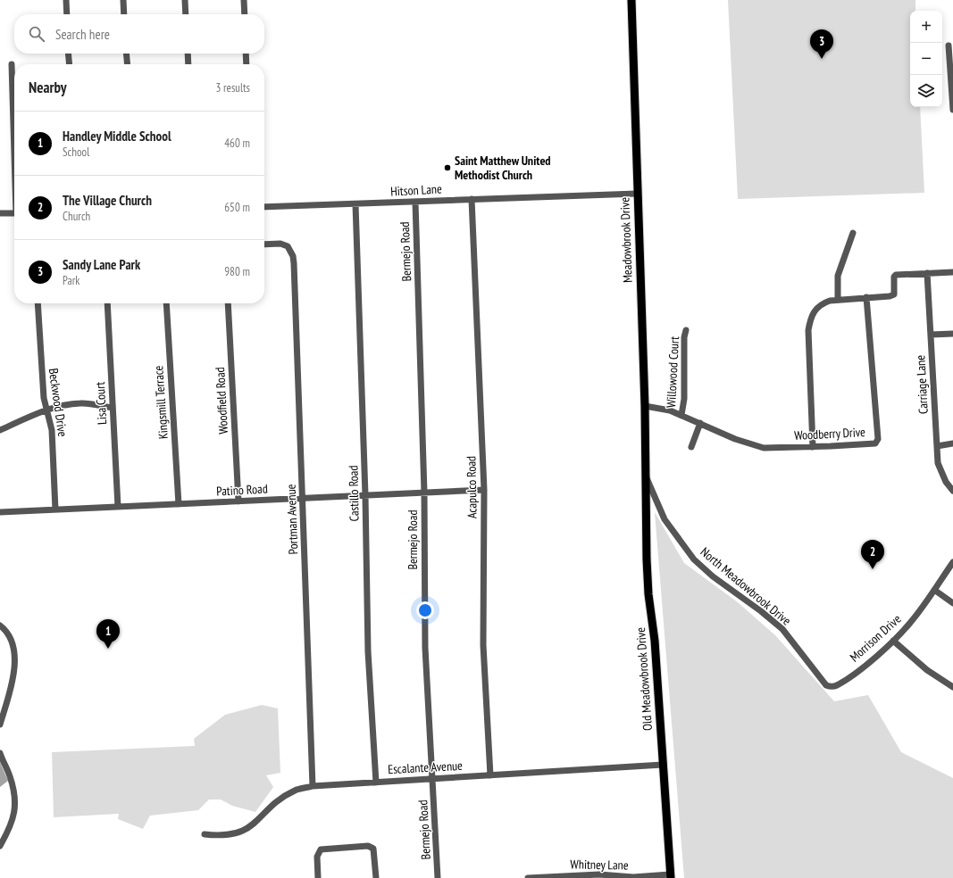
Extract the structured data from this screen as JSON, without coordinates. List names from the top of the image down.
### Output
{
  "streets": {
    "main road": ["Meadowbrook Drive", "Old Meadowbrook Drive"],
    "street": [
      "Hitson Lane",
      "Bermejo Road",
      "Willowood Court",
      "Carriage Lane",
      "Woodfield Road",
      "Beckwood Drive",
      "Kingsmill Terrace",
      "Lisa Court",
      "Woodberry Drive",
      "Acapulco Road",
      "Patino Road",
      "Castillo Road",
      "Portman Avenue",
      "North Meadowbrook Drive",
      "Morrison Drive",
      "Escalante Avenue",
      "Whitney Lane"
    ]
  },
  "crossings": [
    ["Hitson Lane", "Meadowbrook Drive"],
    ["Hitson Lane", "Bermejo Road"],
    ["Hitson Lane", "Acapulco Road"],
    ["Hitson Lane", "Castillo Road"],
    ["Meadowbrook Drive", "Woodberry Drive"],
    ["Meadowbrook Drive", "North Meadowbrook Drive"],
    ["Meadowbrook Drive", "Old Meadowbrook Drive"],
    ["Bermejo Road", "Patino Road"],
    ["Bermejo Road", "Escalante Avenue"],
    ["Willowood Court", "Woodberry Drive"],
    ["Woodfield Road", "Patino Road"],
    ["Beckwood Drive", "Patino Road"],
    ["Kingsmill Terrace", "Patino Road"],
    ["Lisa Court", "Patino Road"],
    ["Acapulco Road", "Patino Road"],
    ["Acapulco Road", "Escalante Avenue"],
    ["Patino Road", "Castillo Road"],
    ["Patino Road", "Portman Avenue"],
    ["Castillo Road", "Escalante Avenue"],
    ["Portman Avenue", "Escalante Avenue"],
    ["North Meadowbrook Drive", "Morrison Drive"],
    ["North Meadowbrook Drive", "Old Meadowbrook Drive"],
    ["Old Meadowbrook Drive", "Escalante Avenue"],
    ["Old Meadowbrook Drive", "Whitney Lane"]
  ],
  "places": ["Saint Matthew United Methodist Church"],
  "page": {
    "map_buttons": ["+", "−"],
    "search": "Search here",
    "pins": ["3", "2", "1"],
    "heading": ["Nearby", "3 results"],
    "list": [
      {
        "mark": "1",
        "name": "Handley Middle School",
        "note": "School",
        "value": "460 m"
      },
      {
        "mark": "2",
        "name": "The Village Church",
        "note": "Church",
        "value": "650 m"
      },
      {
        "mark": "3",
        "name": "Sandy Lane Park",
        "note": "Park",
        "value": "980 m"
      }
    ]
  }
}
